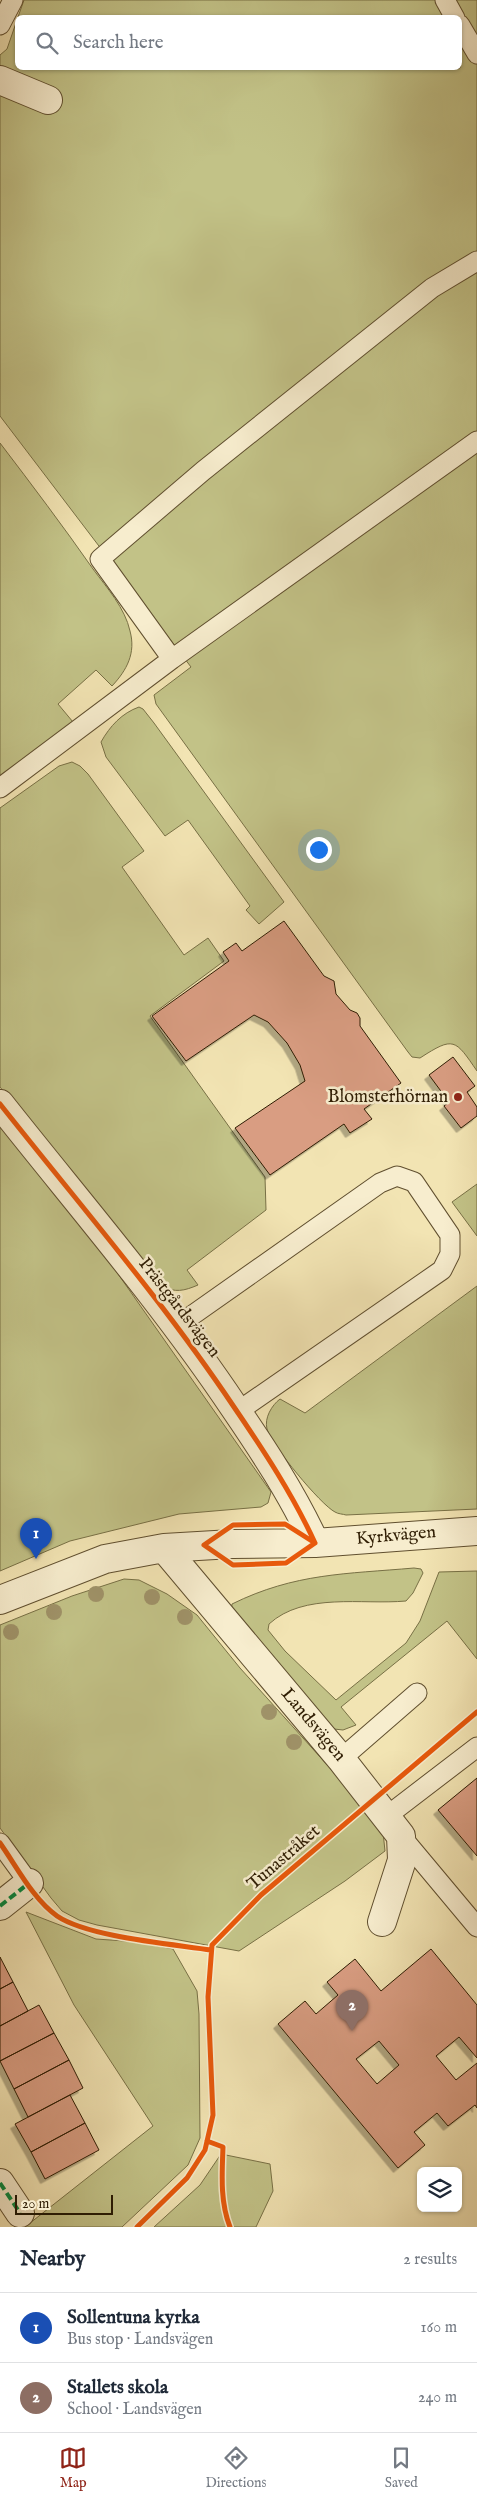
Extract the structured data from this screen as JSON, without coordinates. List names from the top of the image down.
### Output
{
  "streets": {
    "street": ["Prästgårdsvägen", "Kyrkvägen", "Landsvägen"],
    "cycle path": ["Tunastråket"]
  },
  "crossings": [
    ["Prästgårdsvägen", "Kyrkvägen"]
  ],
  "places": ["Blomsterhörnan"],
  "scale_bar": "20 m",
  "page": {
    "search": "Search here",
    "pins": ["1", "2"],
    "scale": "20 m",
    "heading": ["Nearby", "2 results"],
    "list": [
      {
        "mark": "1",
        "name": "Sollentuna kyrka",
        "note": "Bus stop · Landsvägen",
        "value": "160 m"
      },
      {
        "mark": "2",
        "name": "Stallets skola",
        "note": "School · Landsvägen",
        "value": "240 m"
      }
    ],
    "nav": ["Map", "Directions", "Saved"]
  }
}
